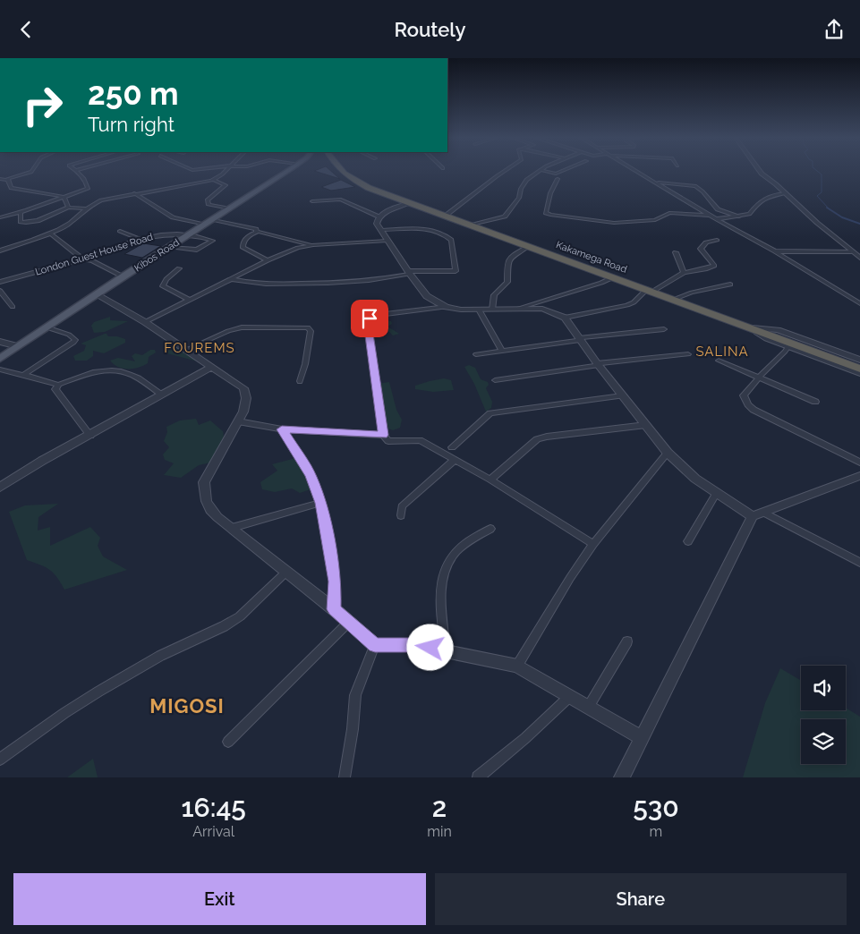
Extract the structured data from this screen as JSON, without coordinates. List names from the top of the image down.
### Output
{
  "streets": {
    "highway": ["Kakamega Road"],
    "main road": ["Kibos Road"],
    "street": ["London Guest House Road"]
  },
  "crossings": [
    ["London Guest House Road", "Kibos Road"]
  ],
  "districts": ["FOUREMS", "SALINA", "MIGOSI"],
  "page": {
    "header": "Routely",
    "turn": ["250 m", "Turn right"],
    "eta": [
      "16:45",
      "Arrival",
      "2",
      "min",
      "530",
      "m"
    ],
    "buttons": ["Exit", "Share"]
  }
}
